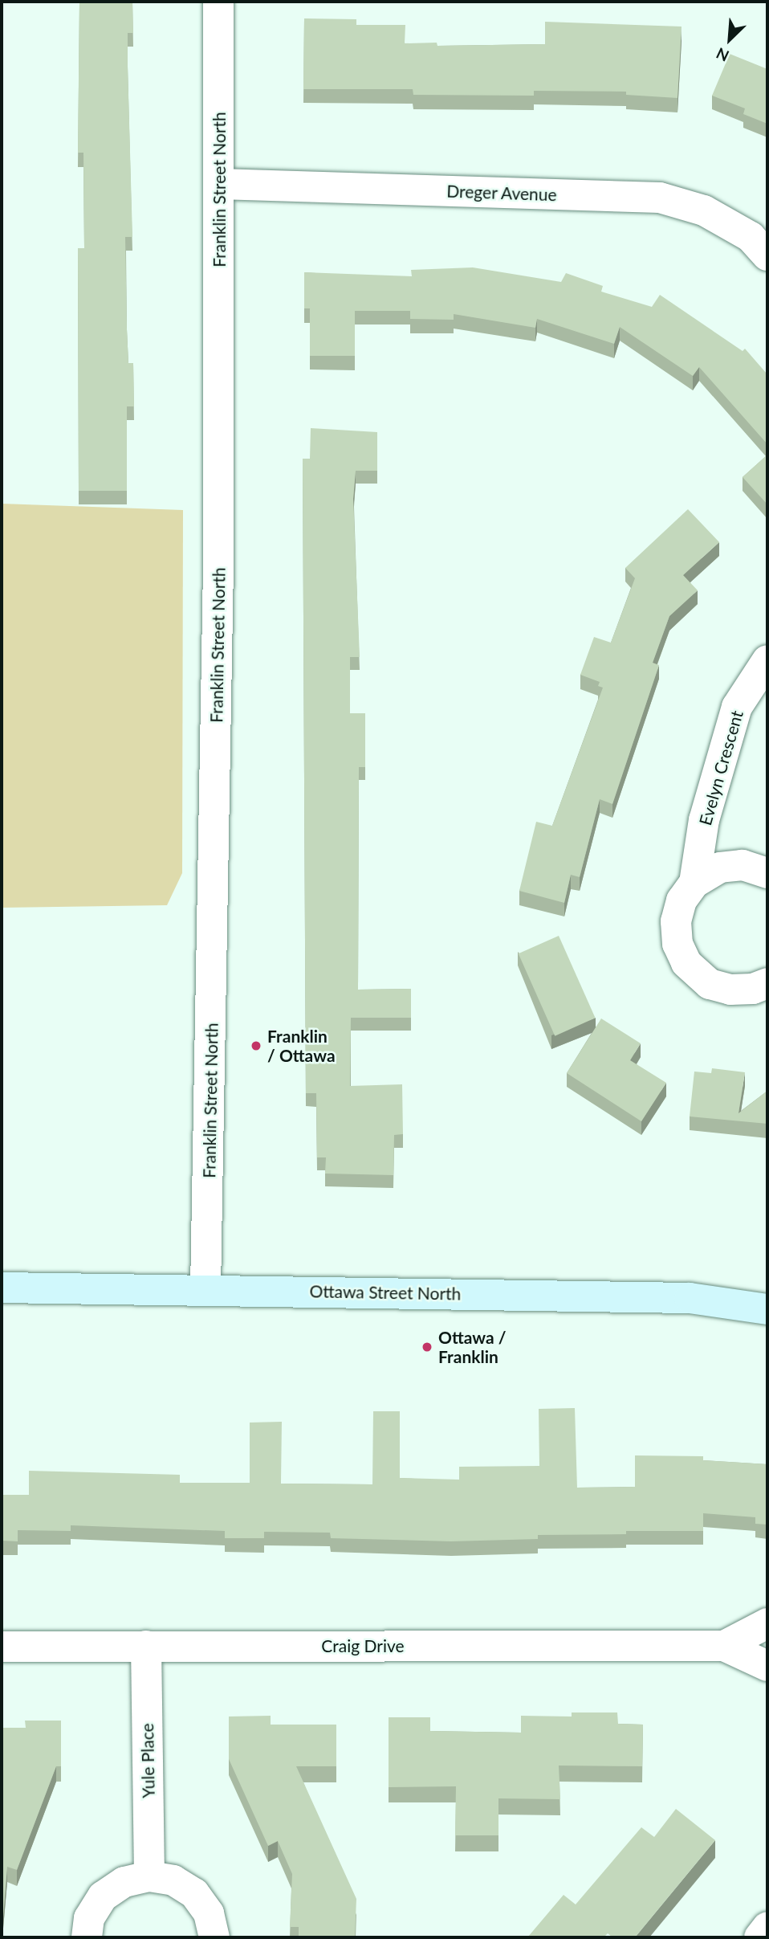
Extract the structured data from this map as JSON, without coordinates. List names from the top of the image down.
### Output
{
  "streets": {
    "main road": ["Ottawa Street North"],
    "street": [
      "Franklin Street North",
      "Dreger Avenue",
      "Evelyn Crescent",
      "Craig Drive",
      "Yule Place"
    ]
  },
  "crossings": [
    ["Franklin Street North", "Dreger Avenue"],
    ["Franklin Street North", "Ottawa Street North"],
    ["Craig Drive", "Yule Place"]
  ],
  "places": ["Franklin / Ottawa", "Ottawa / Franklin"],
  "north": "bottom left"
}
